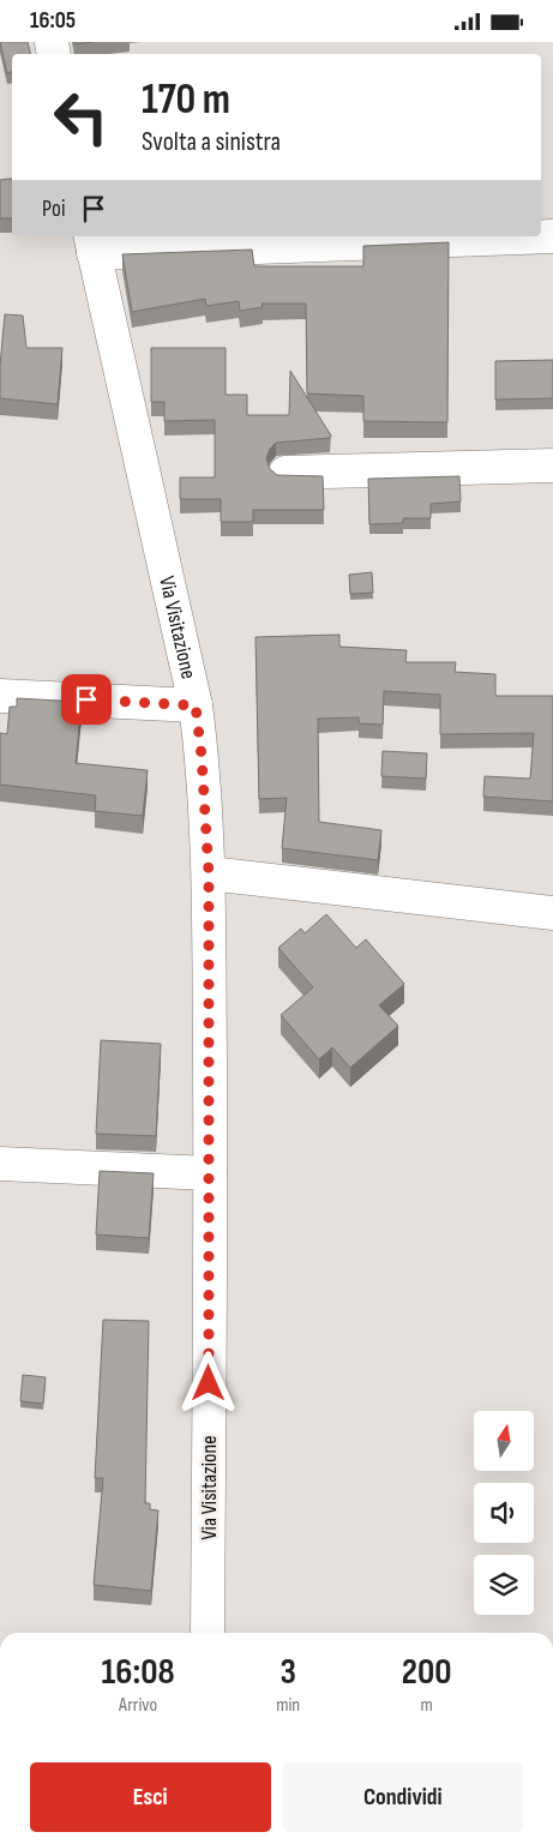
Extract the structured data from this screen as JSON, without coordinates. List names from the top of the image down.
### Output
{
  "streets": {
    "street": ["Via Visitazione"]
  },
  "north": "top",
  "page": {
    "status": "16:05",
    "turn": ["170 m", "Svolta a sinistra"],
    "then": "Poi",
    "eta": [
      "16:08",
      "Arrivo",
      "3",
      "min",
      "200",
      "m"
    ],
    "buttons": ["Esci", "Condividi"]
  }
}
